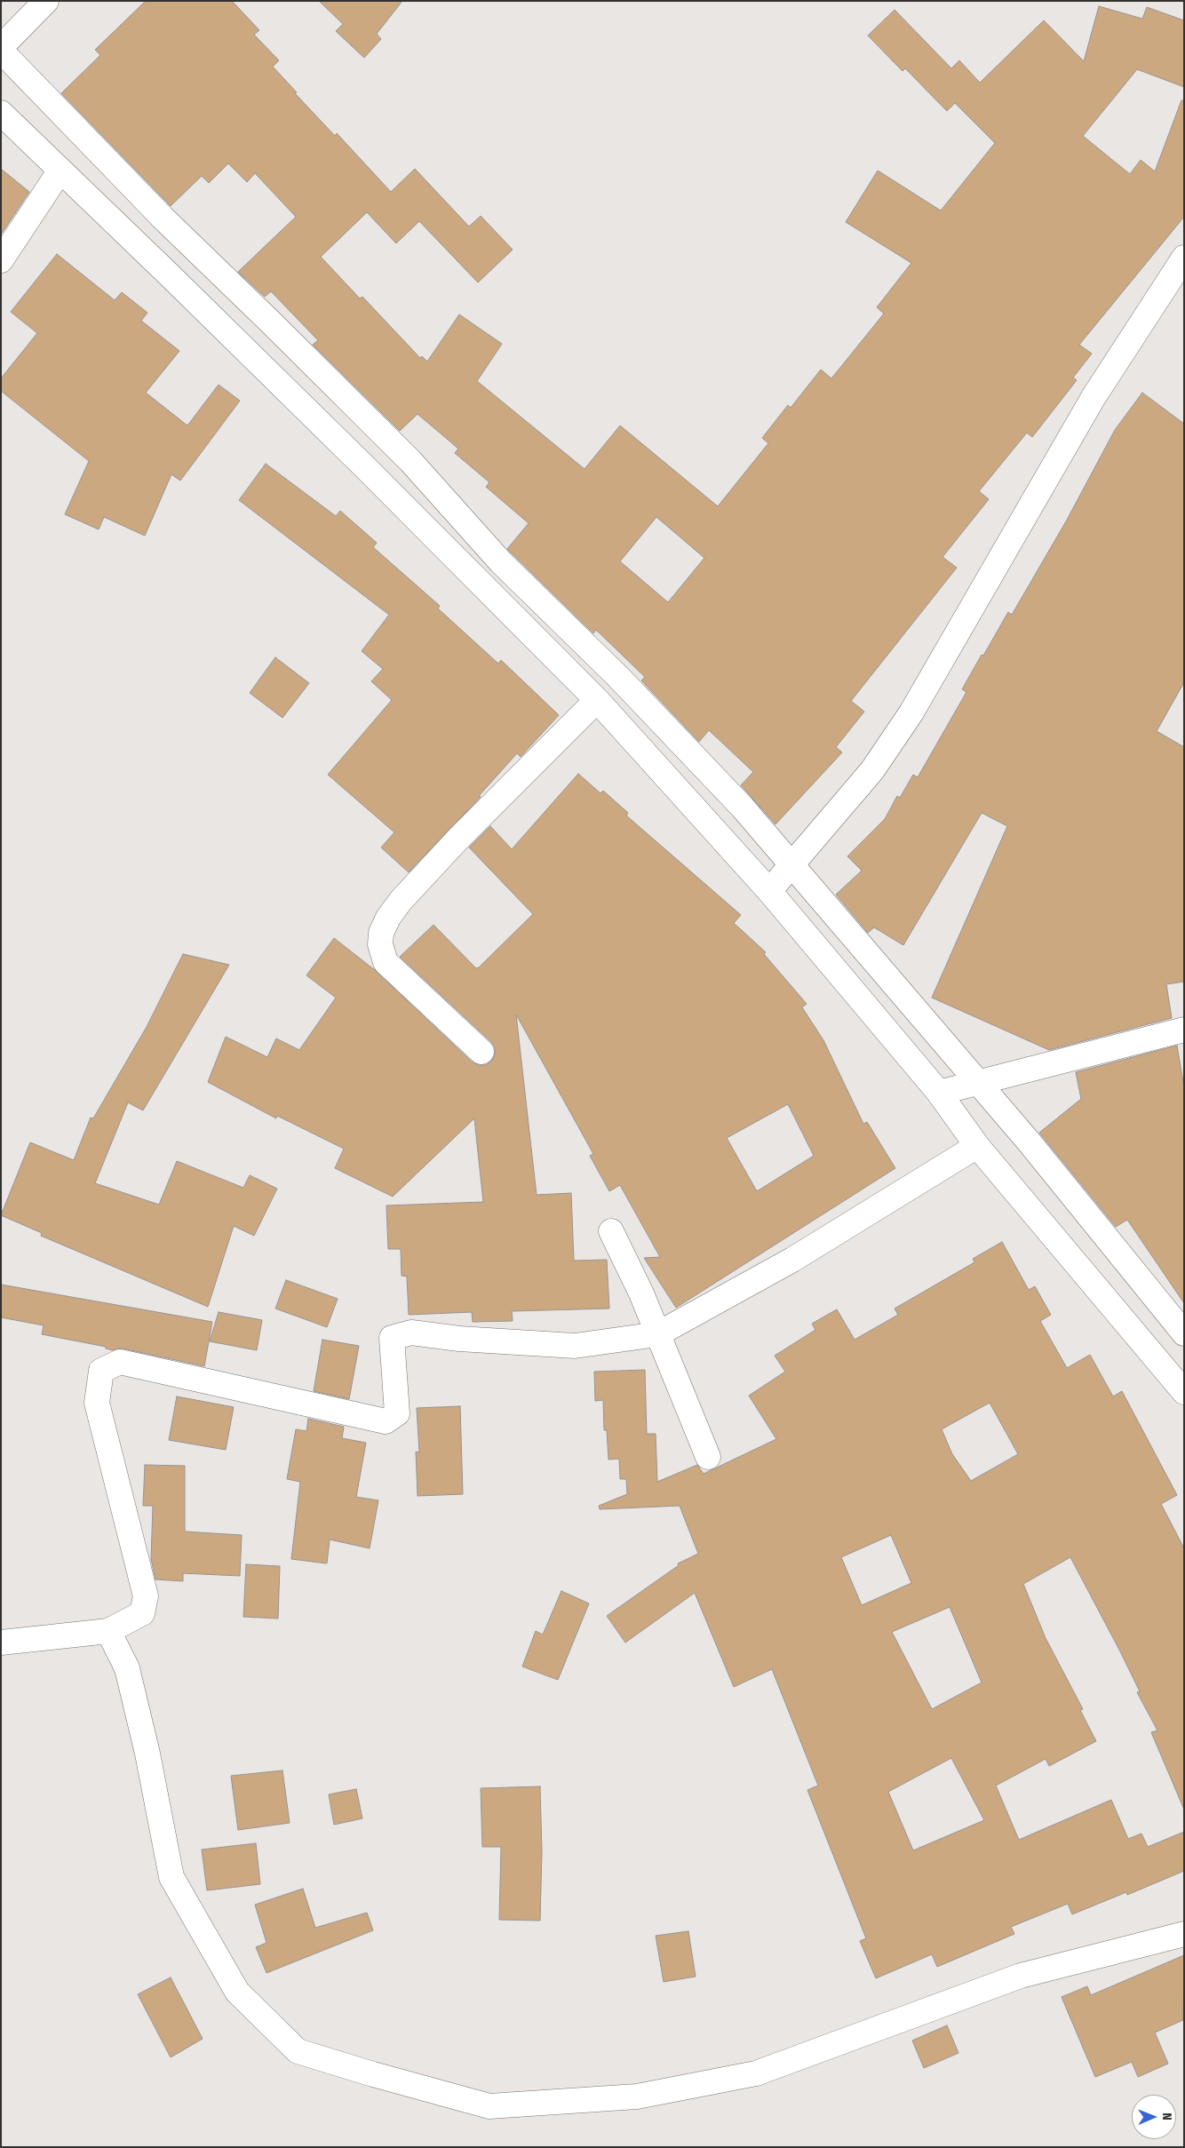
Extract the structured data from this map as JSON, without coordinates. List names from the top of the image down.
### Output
{
  "north": "right"
}
